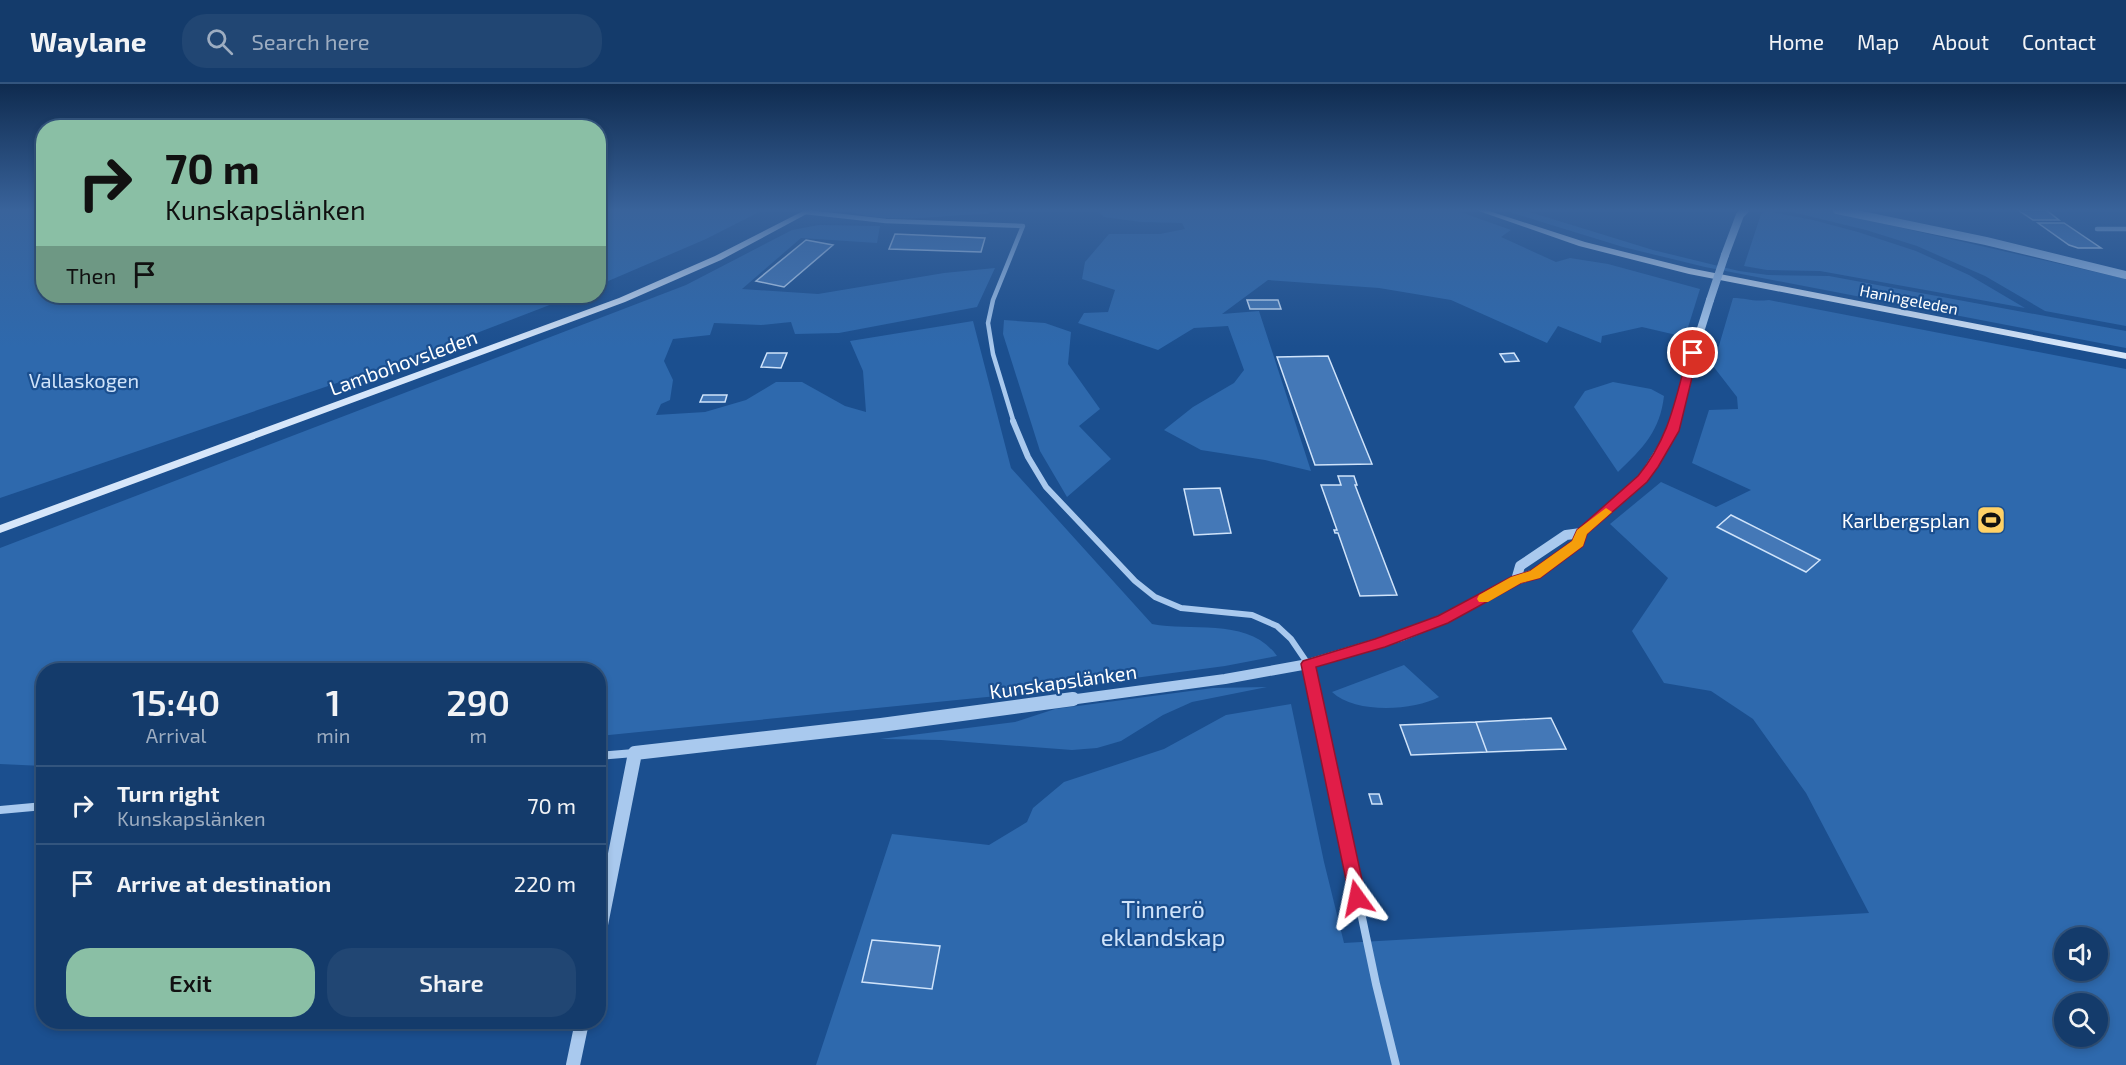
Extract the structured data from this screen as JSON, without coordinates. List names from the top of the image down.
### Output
{
  "streets": {
    "main road": ["Haningeleden", "Lambohovsleden"],
    "street": ["Kunskapslänken"]
  },
  "parks": ["Vallaskogen", "Tinnerö eklandskap"],
  "places": {
    "sports": ["Karlbergsplan"]
  },
  "page": {
    "header": "Waylane",
    "search": "Search here",
    "nav": [
      "Home",
      "Map",
      "About",
      "Contact"
    ],
    "turn": ["70 m", "Kunskapslänken"],
    "then": "Then",
    "eta": [
      "15:40",
      "Arrival",
      "1",
      "min",
      "290",
      "m"
    ],
    "list": [
      {
        "name": "Turn right",
        "note": "Kunskapslänken",
        "value": "70 m"
      },
      {
        "name": "Arrive at destination",
        "value": "220 m"
      }
    ],
    "buttons": ["Exit", "Share"]
  }
}
